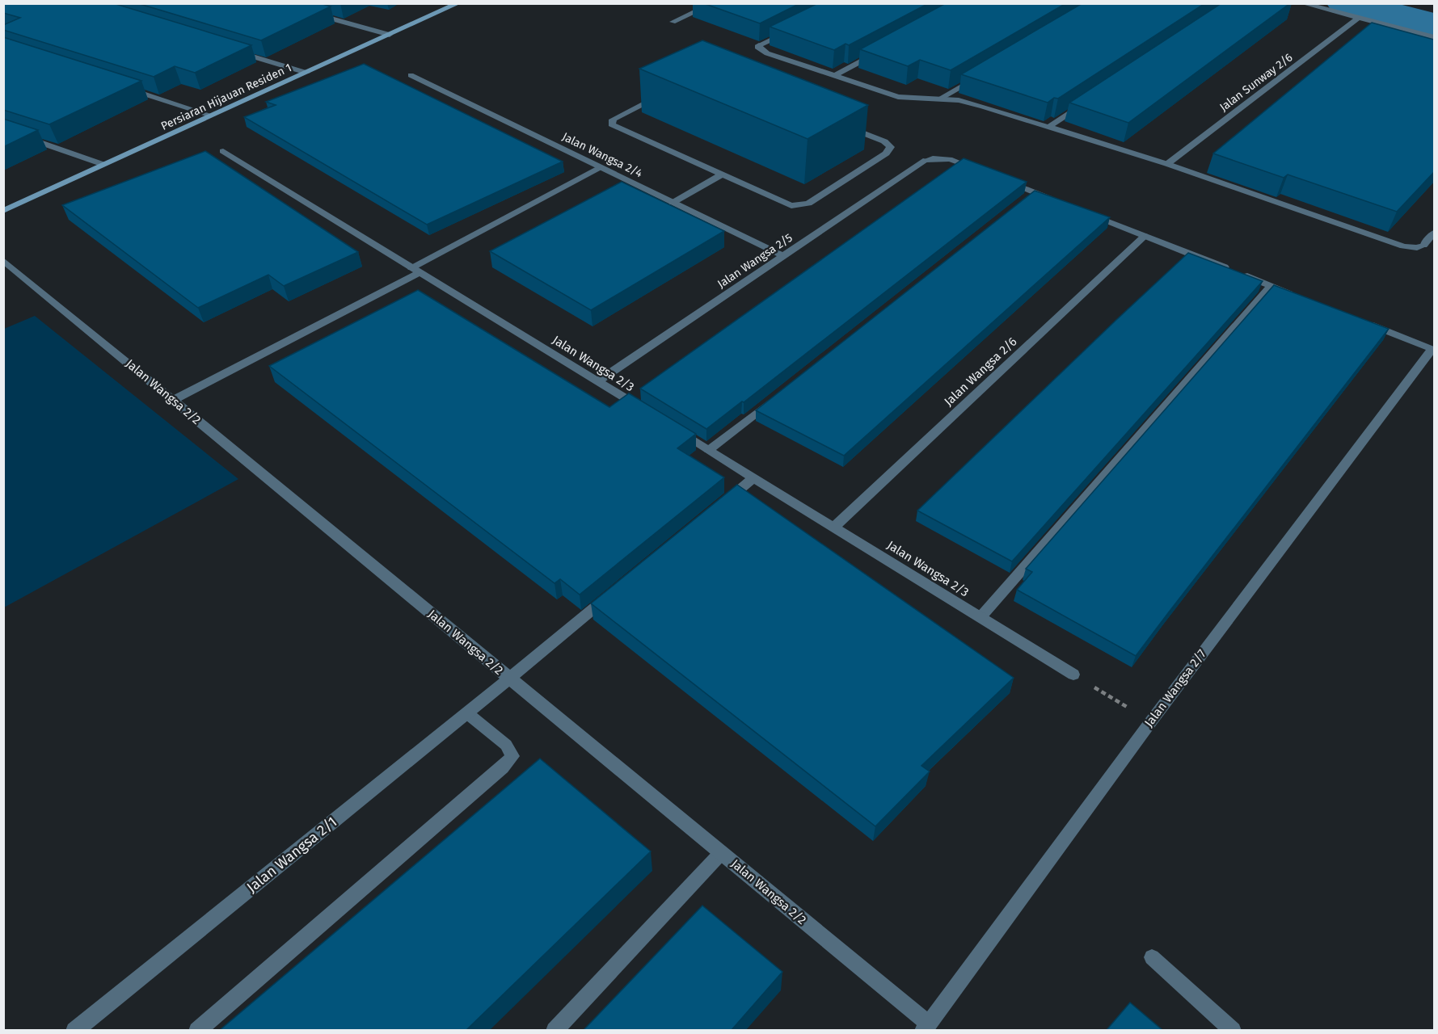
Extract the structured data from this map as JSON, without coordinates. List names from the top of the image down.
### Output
{
  "streets": {
    "street": [
      "Jalan Sunway 2/6",
      "Persiaran Hijauan Residen 1",
      "Jalan Wangsa 2/4",
      "Jalan Wangsa 2/5",
      "Jalan Wangsa 2/3",
      "Jalan Wangsa 2/6",
      "Jalan Wangsa 2/2",
      "Jalan Wangsa 2/7",
      "Jalan Wangsa 2/1"
    ]
  },
  "crossings": [
    ["Jalan Wangsa 2/4", "Jalan Wangsa 2/5"],
    ["Jalan Wangsa 2/5", "Jalan Wangsa 2/3"],
    ["Jalan Wangsa 2/3", "Jalan Wangsa 2/6"],
    ["Jalan Wangsa 2/2", "Jalan Wangsa 2/7"],
    ["Jalan Wangsa 2/2", "Jalan Wangsa 2/1"]
  ]
}
